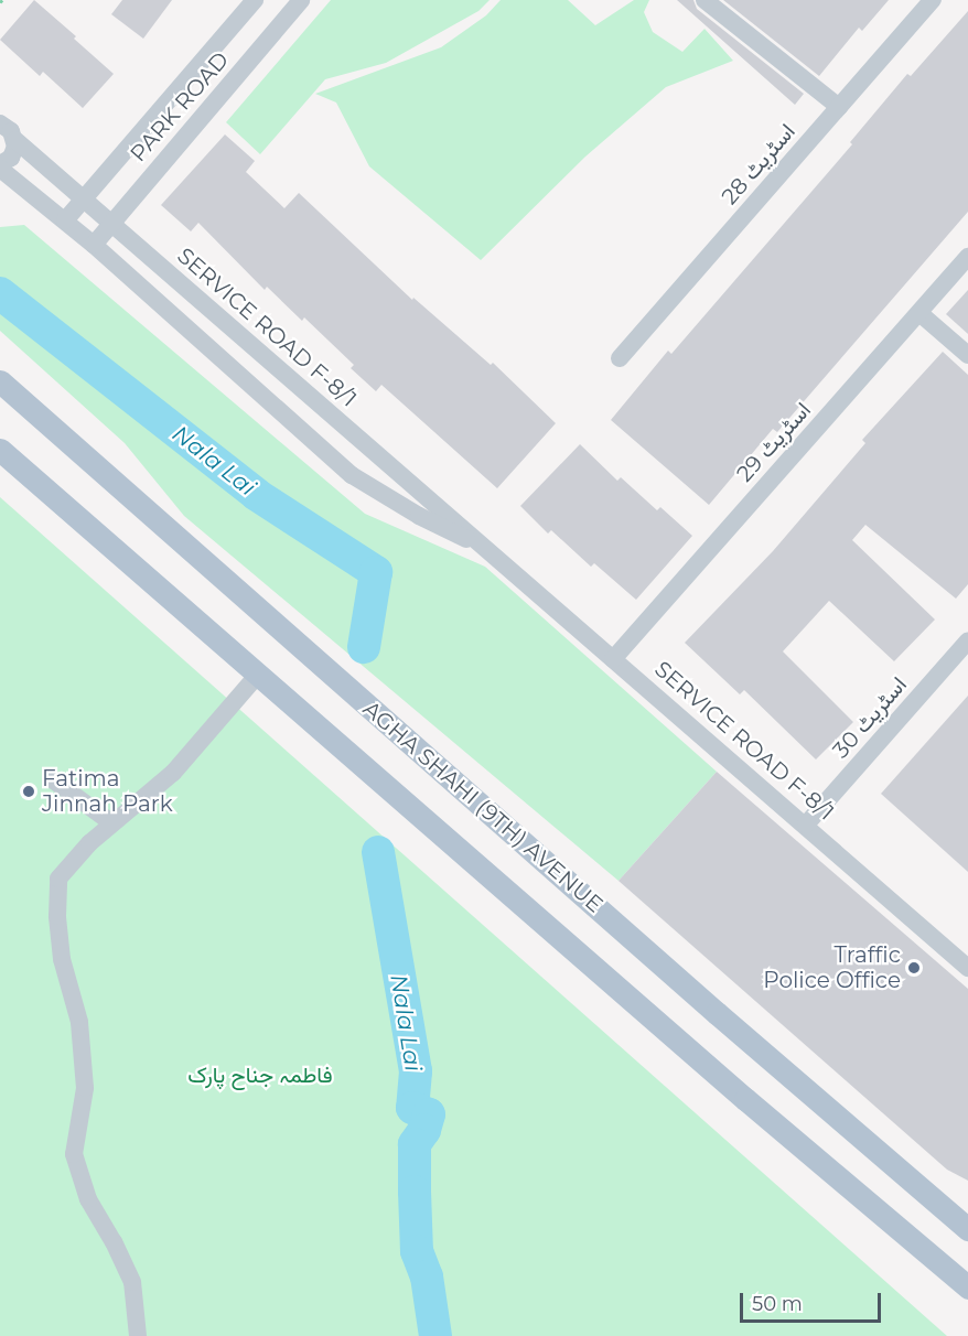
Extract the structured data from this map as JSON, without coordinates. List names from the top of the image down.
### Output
{
  "streets": {
    "main road": ["AGHA SHAHI (9TH) AVENUE"],
    "street": [
      "PARK ROAD",
      "اسٹریٹ 28",
      "SERVICE ROAD F-8/1",
      "اسٹریٹ 29",
      "اسٹریٹ 30"
    ]
  },
  "crossings": [
    ["PARK ROAD", "SERVICE ROAD F-8/1"],
    ["SERVICE ROAD F-8/1", "اسٹریٹ 29"],
    ["SERVICE ROAD F-8/1", "اسٹریٹ 30"]
  ],
  "water": ["Nala Lai"],
  "parks": ["فاطمہ جناح پارک"],
  "places": ["Fatima Jinnah Park", "Traffic Police Office"],
  "scale_bar": "50 m"
}
